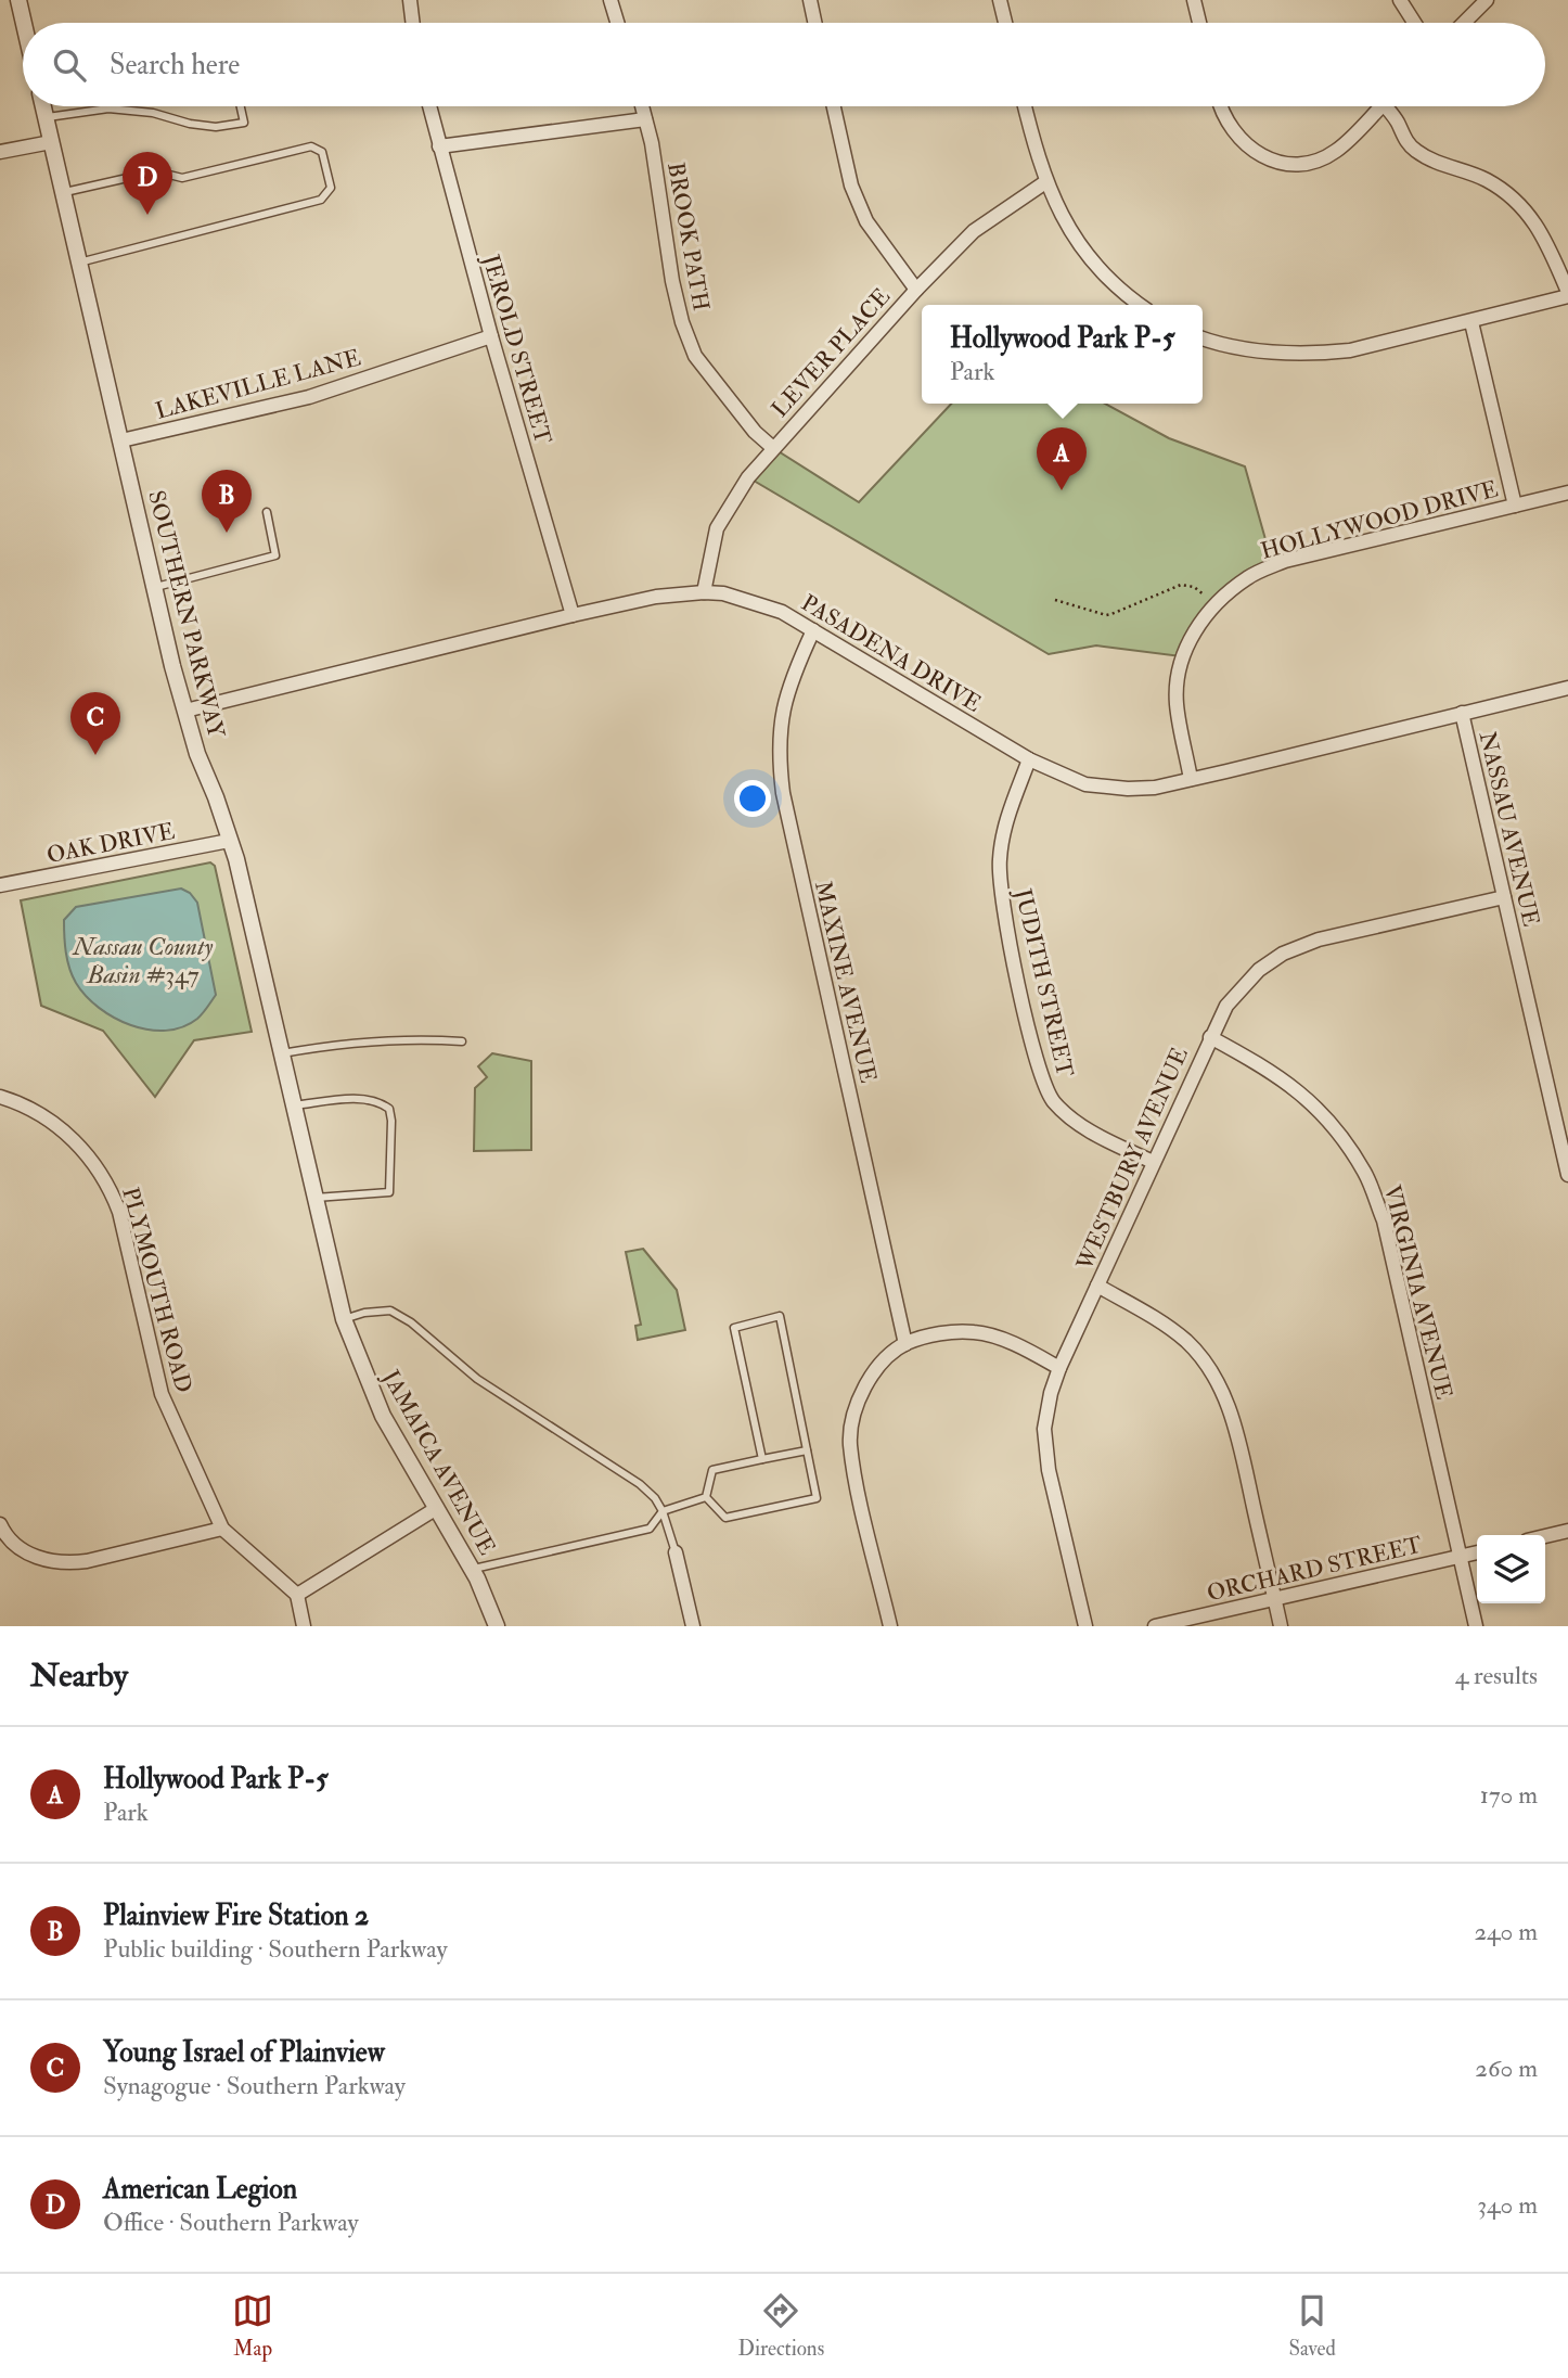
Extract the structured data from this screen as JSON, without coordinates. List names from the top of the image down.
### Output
{
  "streets": {
    "street": [
      "BROOK PATH",
      "JEROLD STREET",
      "LEVER PLACE",
      "LAKEVILLE LANE",
      "HOLLYWOOD DRIVE",
      "SOUTHERN PARKWAY",
      "PASADENA DRIVE",
      "NASSAU AVENUE",
      "OAK DRIVE",
      "MAXINE AVENUE",
      "JUDITH STREET",
      "WESTBURY AVENUE",
      "PLYMOUTH ROAD",
      "VIRGINIA AVENUE",
      "JAMAICA AVENUE",
      "ORCHARD STREET"
    ]
  },
  "crossings": [
    ["BROOK PATH", "LEVER PLACE"],
    ["JEROLD STREET", "LAKEVILLE LANE"],
    ["JEROLD STREET", "PASADENA DRIVE"],
    ["LEVER PLACE", "PASADENA DRIVE"],
    ["LAKEVILLE LANE", "SOUTHERN PARKWAY"],
    ["HOLLYWOOD DRIVE", "PASADENA DRIVE"],
    ["SOUTHERN PARKWAY", "PASADENA DRIVE"],
    ["SOUTHERN PARKWAY", "OAK DRIVE"],
    ["SOUTHERN PARKWAY", "JAMAICA AVENUE"],
    ["PASADENA DRIVE", "NASSAU AVENUE"],
    ["PASADENA DRIVE", "MAXINE AVENUE"],
    ["PASADENA DRIVE", "JUDITH STREET"],
    ["NASSAU AVENUE", "WESTBURY AVENUE"],
    ["JUDITH STREET", "WESTBURY AVENUE"],
    ["WESTBURY AVENUE", "VIRGINIA AVENUE"],
    ["VIRGINIA AVENUE", "ORCHARD STREET"]
  ],
  "water": ["Nassau County Basin #347"],
  "page": {
    "search": "Search here",
    "pins": [
      "D",
      "A",
      "B",
      "C"
    ],
    "popup": ["Hollywood Park P-5", "Park"],
    "heading": ["Nearby", "4 results"],
    "list": [
      {
        "mark": "A",
        "name": "Hollywood Park P-5",
        "note": "Park",
        "value": "170 m"
      },
      {
        "mark": "B",
        "name": "Plainview Fire Station 2",
        "note": "Public building · Southern Parkway",
        "value": "240 m"
      },
      {
        "mark": "C",
        "name": "Young Israel of Plainview",
        "note": "Synagogue · Southern Parkway",
        "value": "260 m"
      },
      {
        "mark": "D",
        "name": "American Legion",
        "note": "Office · Southern Parkway",
        "value": "340 m"
      }
    ],
    "nav": ["Map", "Directions", "Saved"]
  }
}
